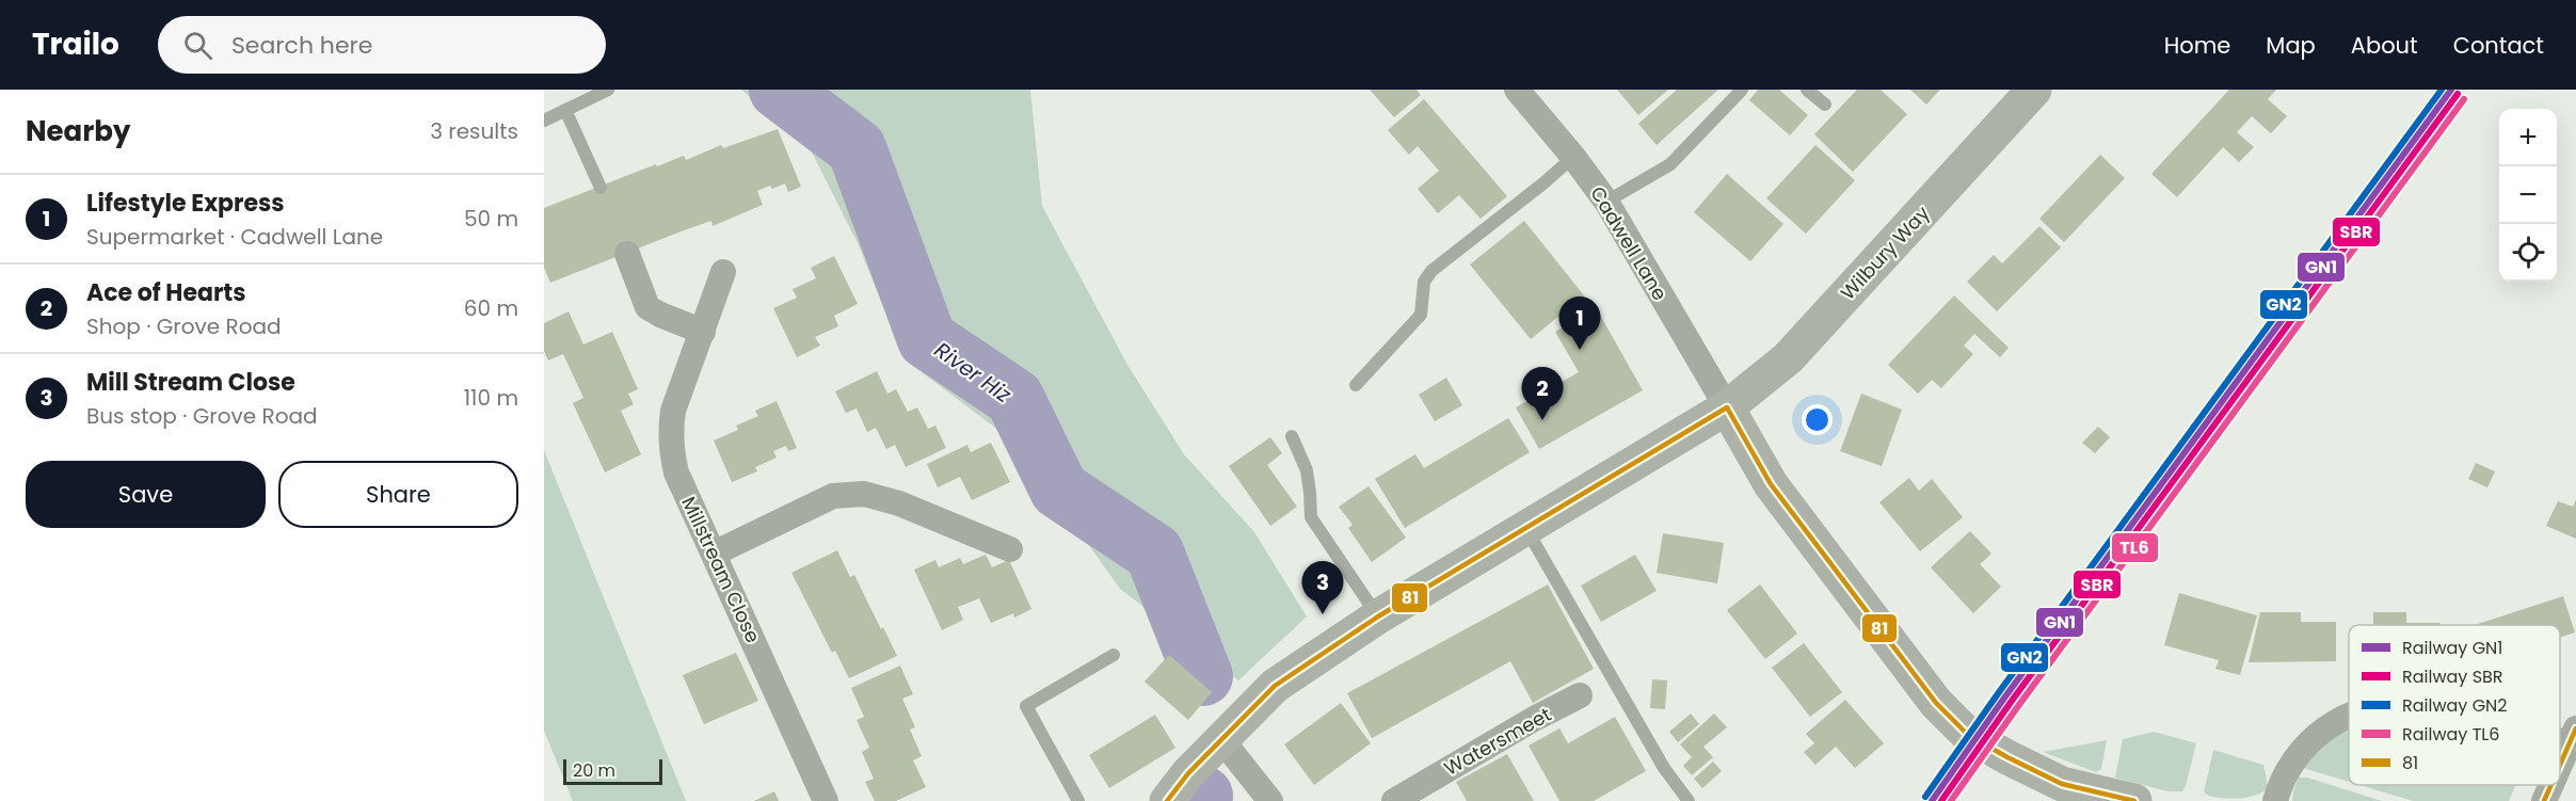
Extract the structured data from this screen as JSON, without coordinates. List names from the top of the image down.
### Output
{
  "streets": {
    "street": [
      "Cadwell Lane",
      "Wilbury Way",
      "Millstream Close",
      "Watersmeet"
    ]
  },
  "crossings": [
    ["Cadwell Lane", "Wilbury Way"]
  ],
  "water": ["River Hiz"],
  "lines": [
    "rail line GN1",
    "rail line GN2",
    "rail line SBR",
    "rail line TL6",
    "transit line 81"
  ],
  "legend": [
    "Railway GN1",
    "Railway SBR",
    "Railway GN2",
    "Railway TL6",
    "81"
  ],
  "scale_bar": "20 m",
  "page": {
    "header": "Trailo",
    "search": "Search here",
    "nav": [
      "Home",
      "Map",
      "About",
      "Contact"
    ],
    "heading": ["Nearby", "3 results"],
    "map_buttons": ["+", "−"],
    "list": [
      {
        "mark": "1",
        "name": "Lifestyle Express",
        "note": "Supermarket · Cadwell Lane",
        "value": "50 m"
      },
      {
        "mark": "2",
        "name": "Ace of Hearts",
        "note": "Shop · Grove Road",
        "value": "60 m"
      },
      {
        "mark": "3",
        "name": "Mill Stream Close",
        "note": "Bus stop · Grove Road",
        "value": "110 m"
      }
    ],
    "pins": ["1", "2", "3"],
    "buttons": ["Save", "Share"],
    "scale": "20 m"
  }
}
